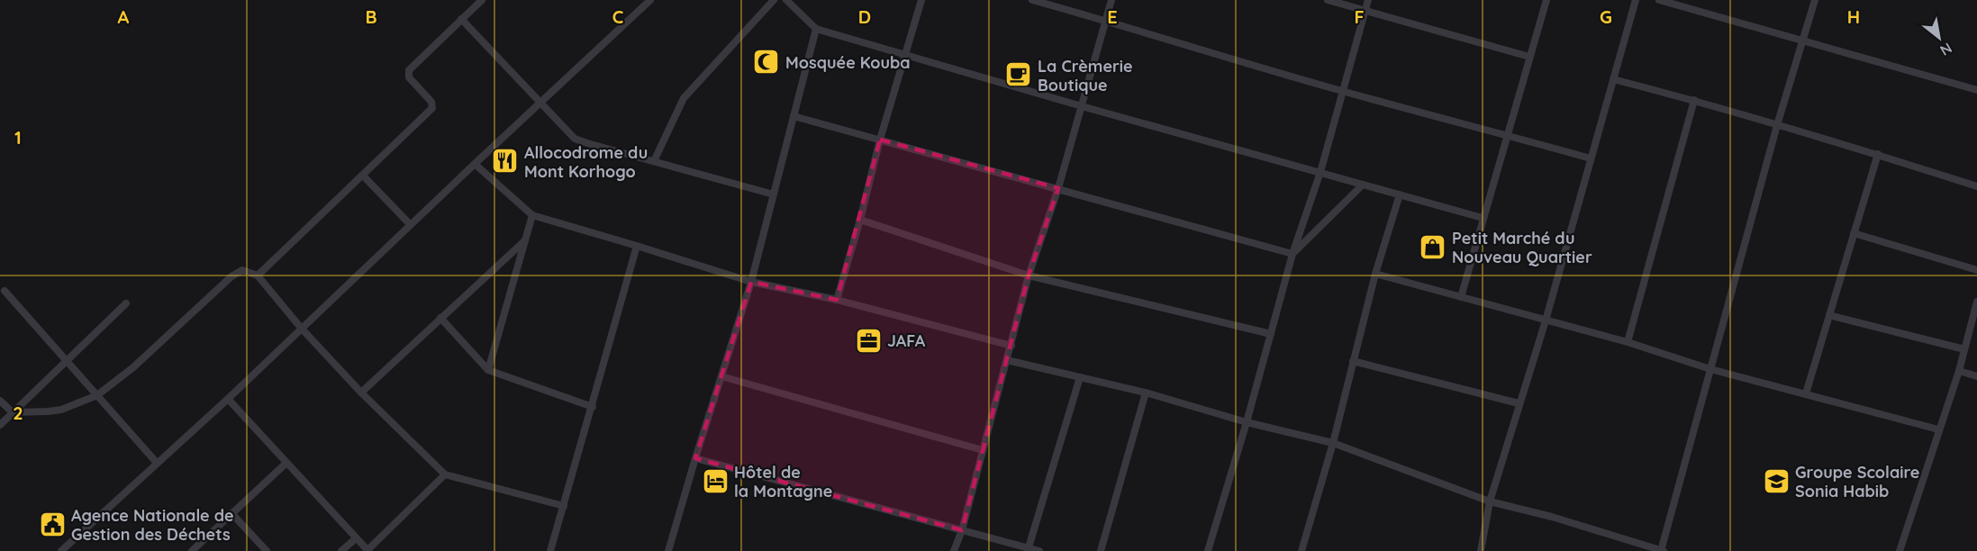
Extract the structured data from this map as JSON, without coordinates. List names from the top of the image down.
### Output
{
  "places": {
    "mosque": ["Mosquée Kouba"],
    "cafe": ["La Crèmerie Boutique"],
    "restaurant": ["Allocodrome du Mont Korhogo"],
    "shop": ["Petit Marché du Nouveau Quartier"],
    "office": ["JAFA"],
    "hotel": ["Hôtel de la Montagne"],
    "school or university": ["Groupe Scolaire Sonia Habib"],
    "public building": ["Agence Nationale de Gestion des Déchets"]
  },
  "north": "bottom right",
  "grid": {
    "columns": [
      "A",
      "B",
      "C",
      "D",
      "E",
      "F",
      "G",
      "H"
    ],
    "rows": ["1", "2"]
  }
}
